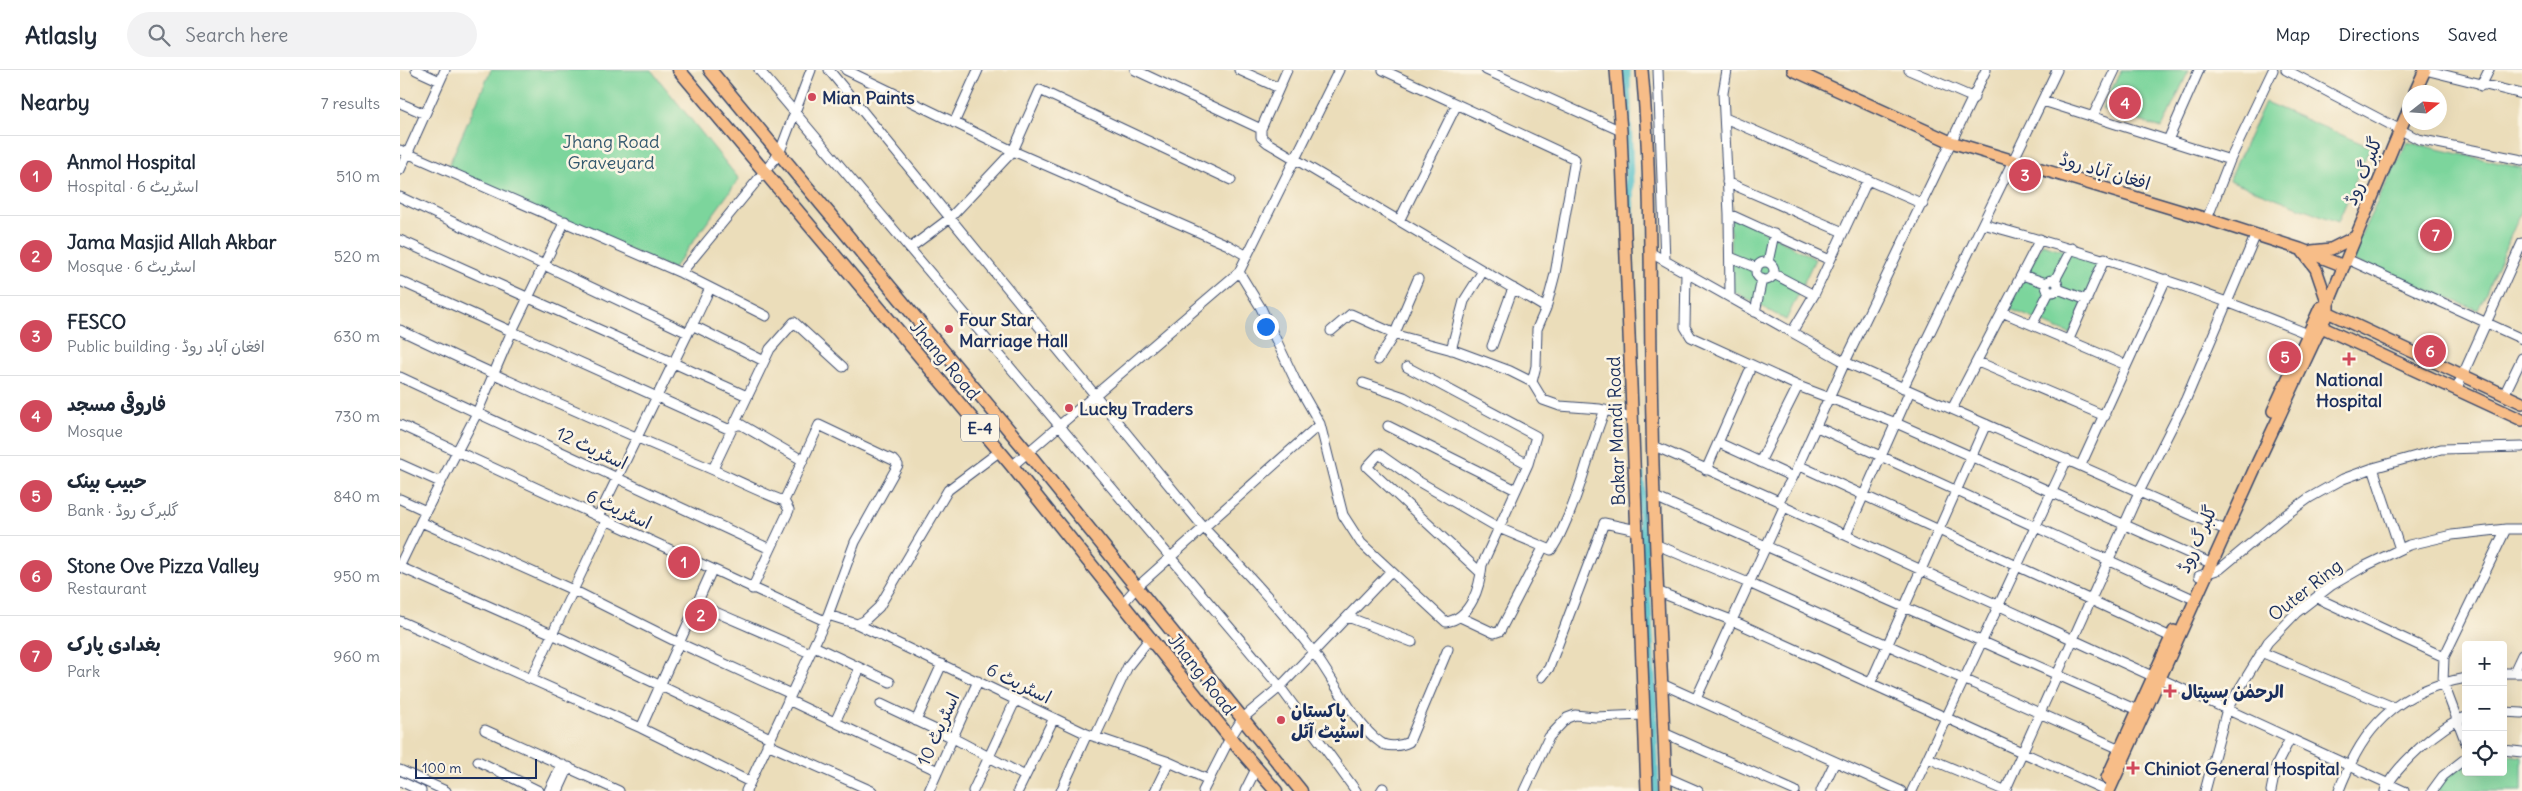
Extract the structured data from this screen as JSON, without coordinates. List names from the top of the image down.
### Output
{
  "streets": {
    "highway": ["Jhang Road", "E-4"],
    "main road": ["افغان آباد روڈ", "گلبرگ روڈ", "Bakar Mandi Road"],
    "street": [
      "اسٹریٹ 12",
      "اسٹریٹ 6",
      "Outer Ring",
      "اسٹریٹ 10"
    ]
  },
  "crossings": [
    ["اسٹریٹ 6", "اسٹریٹ 10"]
  ],
  "parks": ["Jhang Road Graveyard"],
  "places": {
    "other": [
      "Mian Paints",
      "Four Star Marriage Hall",
      "Lucky Traders",
      "پاکستان اسٹیٹ آئل"
    ],
    "health": ["National Hospital", "الرحمٰن ہسپتال", "Chiniot General Hospital"]
  },
  "scale_bar": "100 m",
  "north": "right",
  "page": {
    "header": "Atlasly",
    "search": "Search here",
    "nav": ["Map", "Directions", "Saved"],
    "heading": ["Nearby", "7 results"],
    "pins": [
      "4",
      "3",
      "7",
      "6",
      "5",
      "1",
      "2"
    ],
    "list": [
      {
        "mark": "1",
        "name": "Anmol Hospital",
        "note": "Hospital · اسٹریٹ 6",
        "value": "510 m"
      },
      {
        "mark": "2",
        "name": "Jama Masjid Allah Akbar",
        "note": "Mosque · اسٹریٹ 6",
        "value": "520 m"
      },
      {
        "mark": "3",
        "name": "FESCO",
        "note": "Public building · افغان آباد روڈ",
        "value": "630 m"
      },
      {
        "mark": "4",
        "name": "فاروقی مسجد",
        "note": "Mosque",
        "value": "730 m"
      },
      {
        "mark": "5",
        "name": "حبیب بینک",
        "note": "Bank · گلبرگ روڈ",
        "value": "840 m"
      },
      {
        "mark": "6",
        "name": "Stone Ove Pizza Valley",
        "note": "Restaurant",
        "value": "950 m"
      },
      {
        "mark": "7",
        "name": "بغدادی پارک",
        "note": "Park",
        "value": "960 m"
      }
    ],
    "map_buttons": ["+", "−"],
    "scale": "100 m"
  }
}
